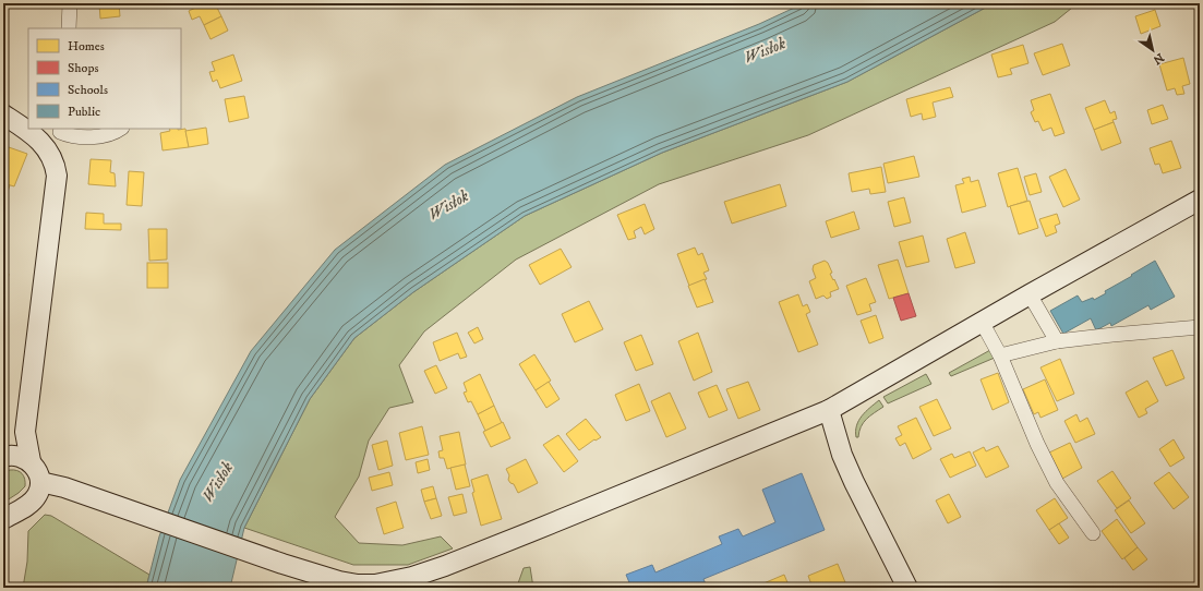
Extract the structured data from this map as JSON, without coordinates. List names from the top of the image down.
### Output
{
  "water": ["Wisłok"],
  "legend": [
    "Homes",
    "Shops",
    "Schools",
    "Public"
  ],
  "north": "bottom right"
}
